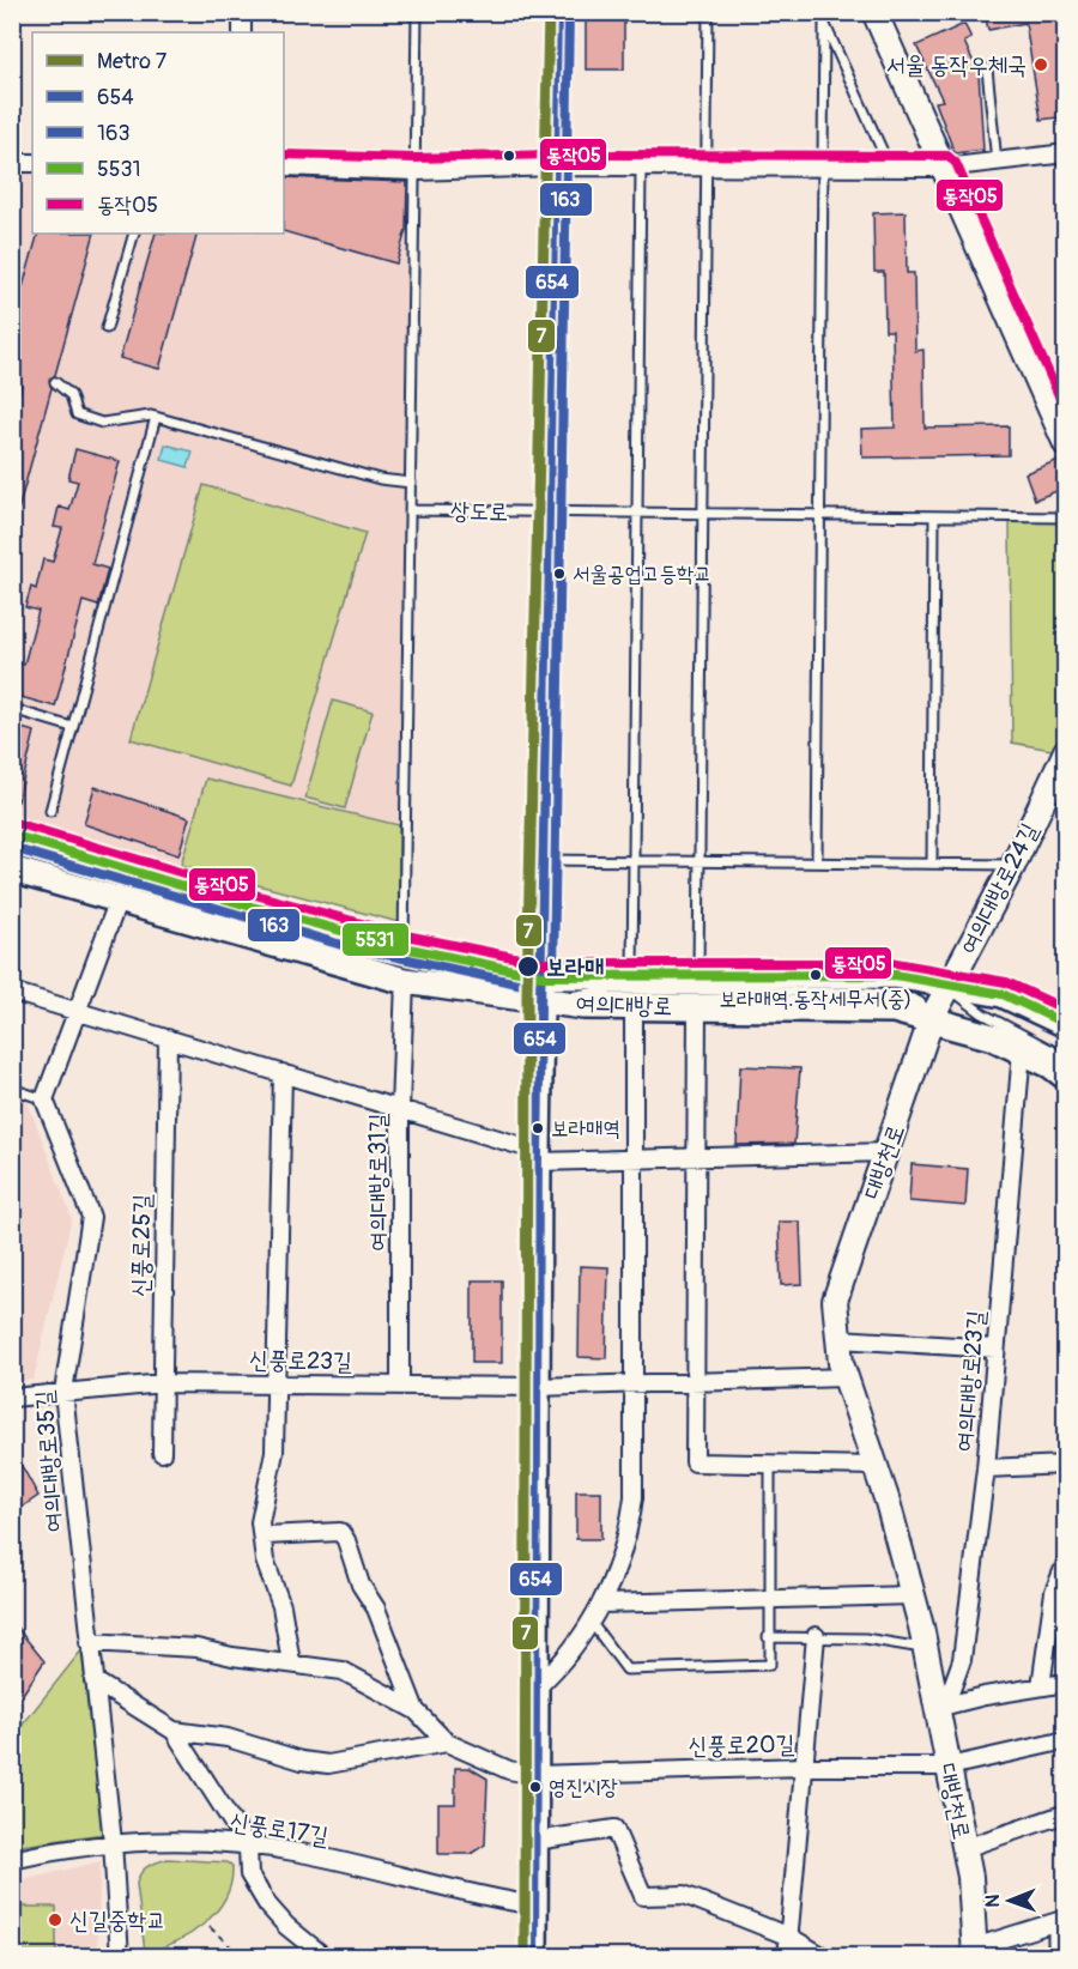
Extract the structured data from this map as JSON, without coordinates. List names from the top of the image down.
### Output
{
  "streets": {
    "main road": ["여의대방로24길", "여의대방로", "대방천로"],
    "street": [
      "여의대방로31길",
      "신풍로25길",
      "신풍로23길",
      "여의대방로23길",
      "여의대방로35길",
      "신풍로20길",
      "신풍로17길"
    ],
    "lane": ["상도로"]
  },
  "crossings": [
    ["여의대방로24길", "여의대방로"],
    ["여의대방로24길", "대방천로"],
    ["여의대방로", "대방천로"],
    ["여의대방로", "여의대방로31길"],
    ["여의대방로", "여의대방로23길"],
    ["대방천로", "신풍로23길"],
    ["대방천로", "여의대방로23길"],
    ["대방천로", "신풍로20길"],
    ["여의대방로31길", "신풍로23길"],
    ["신풍로25길", "신풍로23길"],
    ["신풍로23길", "여의대방로35길"],
    ["여의대방로35길", "신풍로17길"]
  ],
  "places": [
    "서울 동작우체국",
    "서울공업고등학교",
    "보라매",
    "보라매역.동작세무서(중)",
    "보라매역",
    "영진시장",
    "신길중학교"
  ],
  "lines": [
    "metro line 7",
    "transit line 654",
    "transit line 163",
    "transit line 동작05",
    "transit line 5531"
  ],
  "legend": [
    "Metro 7",
    "654",
    "163",
    "5531",
    "동작05"
  ],
  "north": "left"
}
